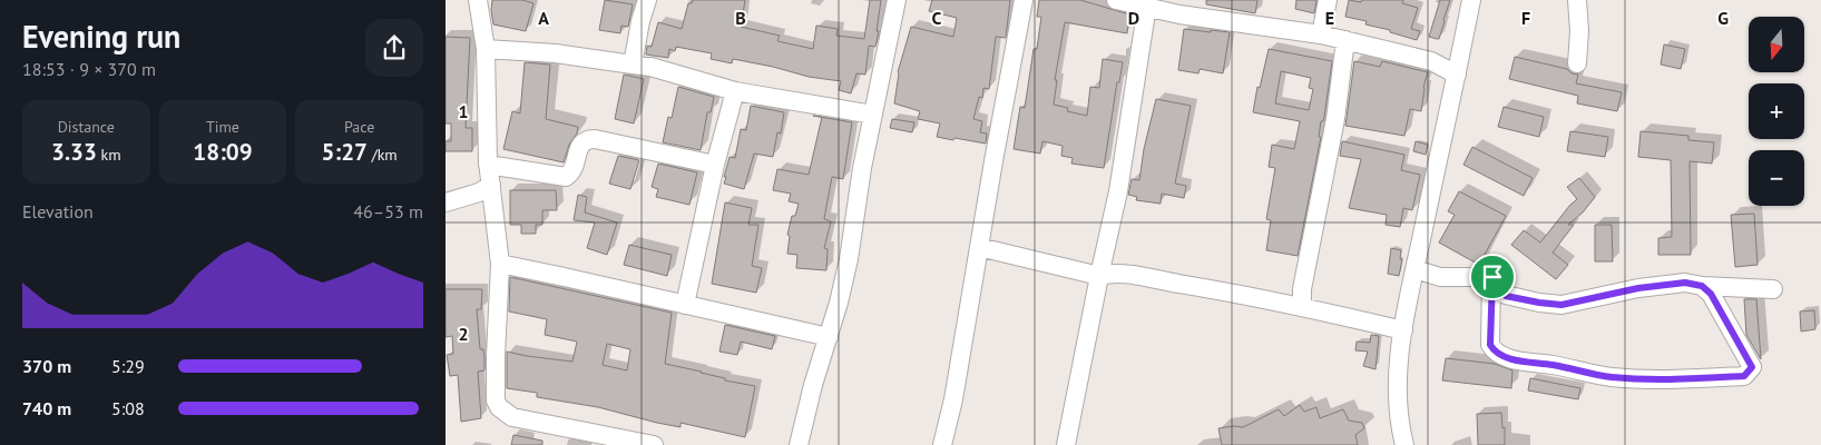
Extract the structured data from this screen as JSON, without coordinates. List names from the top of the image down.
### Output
{
  "north": "bottom",
  "page": {
    "heading": ["Evening run", "18:53 · 9 × 370 m"],
    "map_buttons": ["+", "−"],
    "stats": [
      ["Distance", "3.33 km"],
      ["Time", "18:09"],
      ["Pace", "5:27 /km"]
    ],
    "chart": ["Elevation", "46–53 m"],
    "list": [
      {
        "name": "370 m",
        "note": "5:29"
      },
      {
        "name": "740 m",
        "note": "5:08"
      }
    ]
  },
  "grid": {
    "columns": [
      "A",
      "B",
      "C",
      "D",
      "E",
      "F",
      "G"
    ],
    "rows": ["1", "2"]
  }
}
